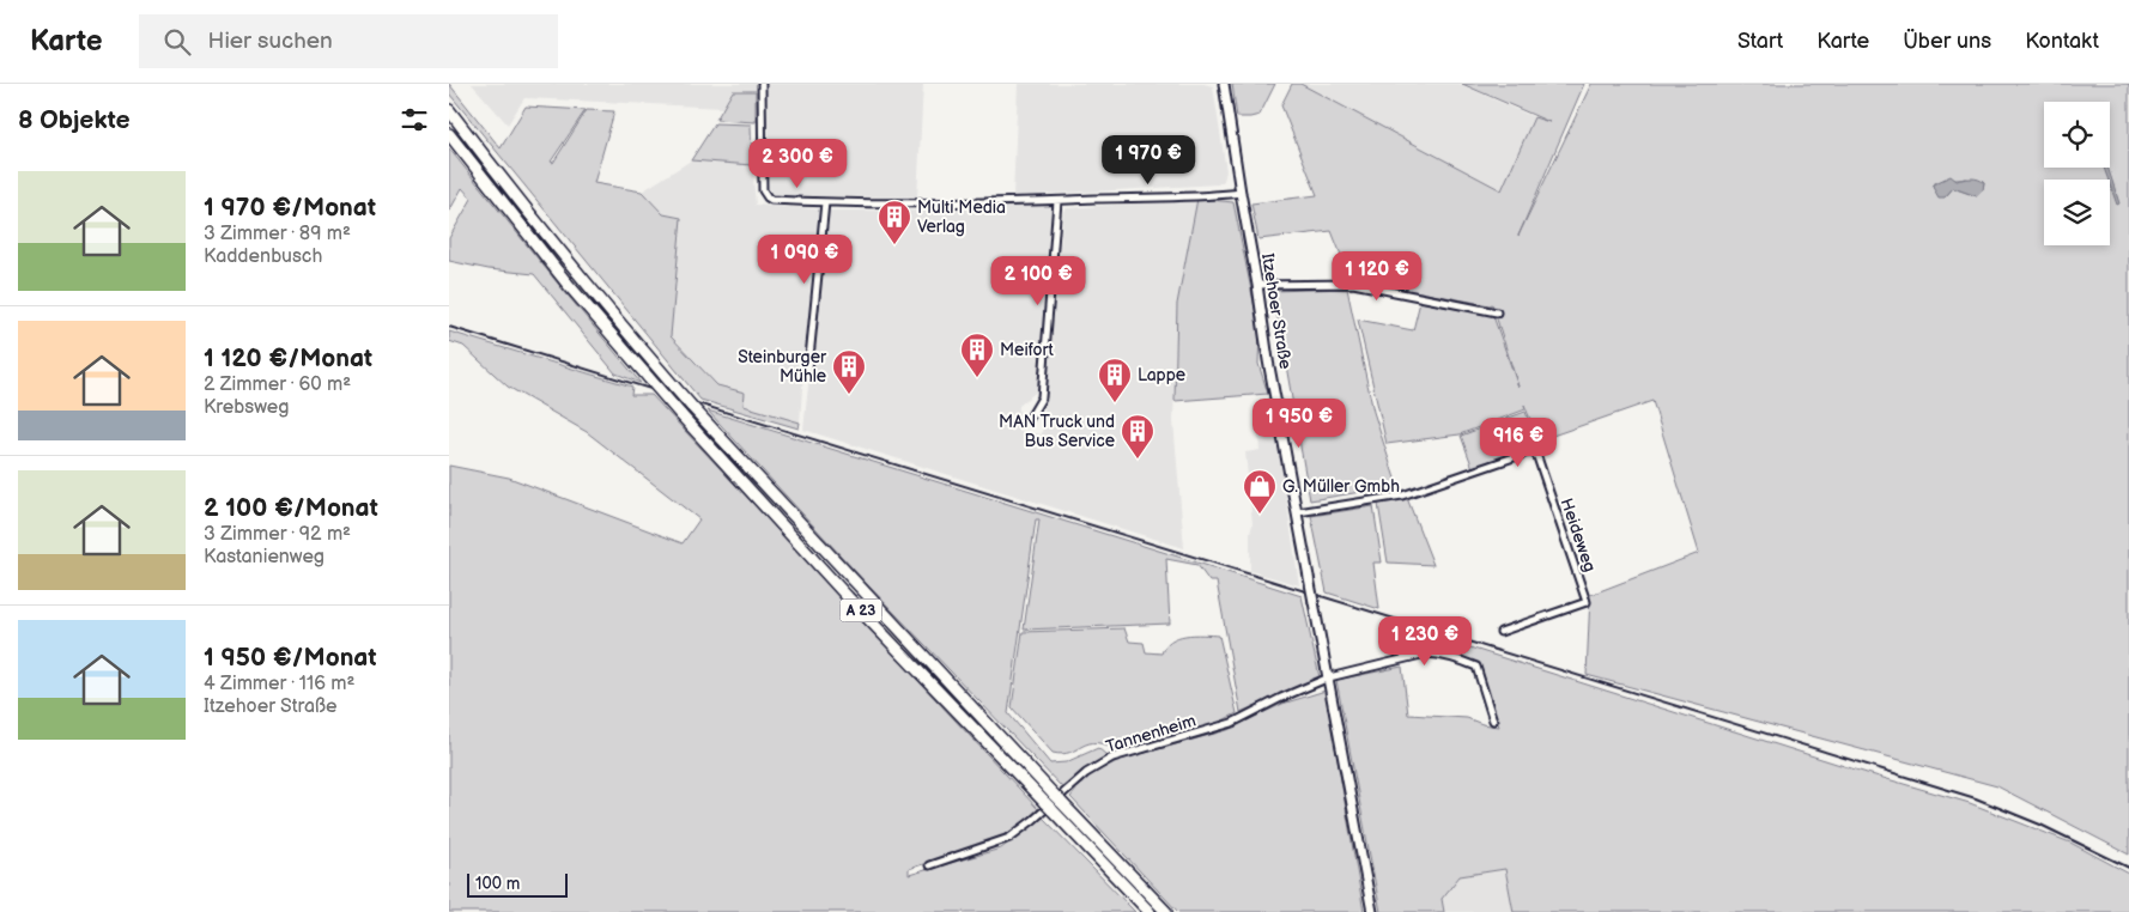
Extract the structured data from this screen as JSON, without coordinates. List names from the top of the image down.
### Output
{
  "streets": {
    "highway": ["A 23"],
    "main road": ["Itzehoer Straße"],
    "street": ["Heideweg", "Tannenheim"]
  },
  "crossings": [
    ["Itzehoer Straße", "Heideweg"],
    ["Itzehoer Straße", "Tannenheim"]
  ],
  "places": {
    "building": [
      "Multi Media Verlag",
      "Meifort",
      "Steinburger Mühle",
      "Lappe",
      "MAN Truck und Bus Service"
    ],
    "shop": ["G. Müller Gmbh"]
  },
  "scale_bar": "100 m",
  "page": {
    "header": "Karte",
    "search": "Hier suchen",
    "nav": [
      "Start",
      "Karte",
      "Über uns",
      "Kontakt"
    ],
    "heading": "8 Objekte",
    "price": [
      "1 970 €",
      "2 300 €",
      "1 090 €",
      "1 120 €",
      "2 100 €",
      "1 950 €",
      "916 €",
      "1 230 €"
    ],
    "list": [
      {
        "name": "1 970 €/Monat",
        "note": "3 Zimmer · 89 m² · Kaddenbusch"
      },
      {
        "name": "1 120 €/Monat",
        "note": "2 Zimmer · 60 m² · Krebsweg"
      },
      {
        "name": "2 100 €/Monat",
        "note": "3 Zimmer · 92 m² · Kastanienweg"
      },
      {
        "name": "1 950 €/Monat",
        "note": "4 Zimmer · 116 m² · Itzehoer Straße"
      }
    ],
    "scale": "100 m"
  }
}
